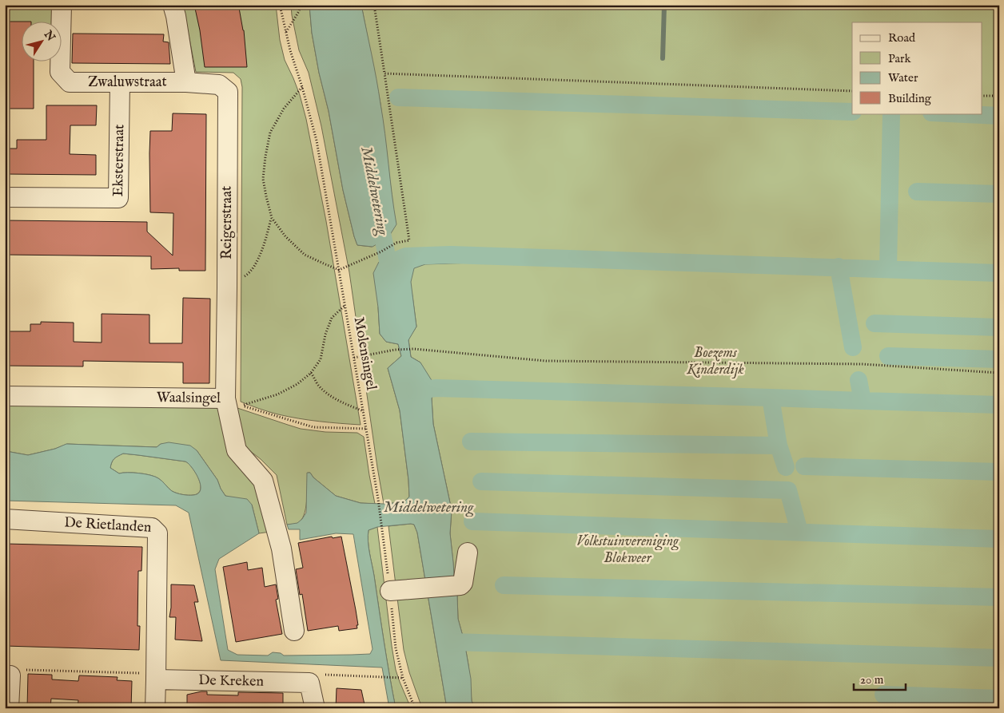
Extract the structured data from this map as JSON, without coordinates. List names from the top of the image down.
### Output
{
  "streets": {
    "street": [
      "Zwaluwstraat",
      "Eksterstraat",
      "Reigerstraat",
      "Waalsingel",
      "De Rietlanden",
      "De Kreken"
    ],
    "path": ["Molensingel"]
  },
  "crossings": [
    ["Zwaluwstraat", "Eksterstraat"],
    ["Zwaluwstraat", "Reigerstraat"],
    ["Reigerstraat", "Waalsingel"],
    ["De Rietlanden", "De Kreken"]
  ],
  "water": ["Middelwetering"],
  "parks": ["Boezems Kinderdijk", "Volkstuinvereniging Blokweer"],
  "legend": [
    "Road",
    "Park",
    "Water",
    "Building"
  ],
  "scale_bar": "20 m",
  "north": "top right"
}
